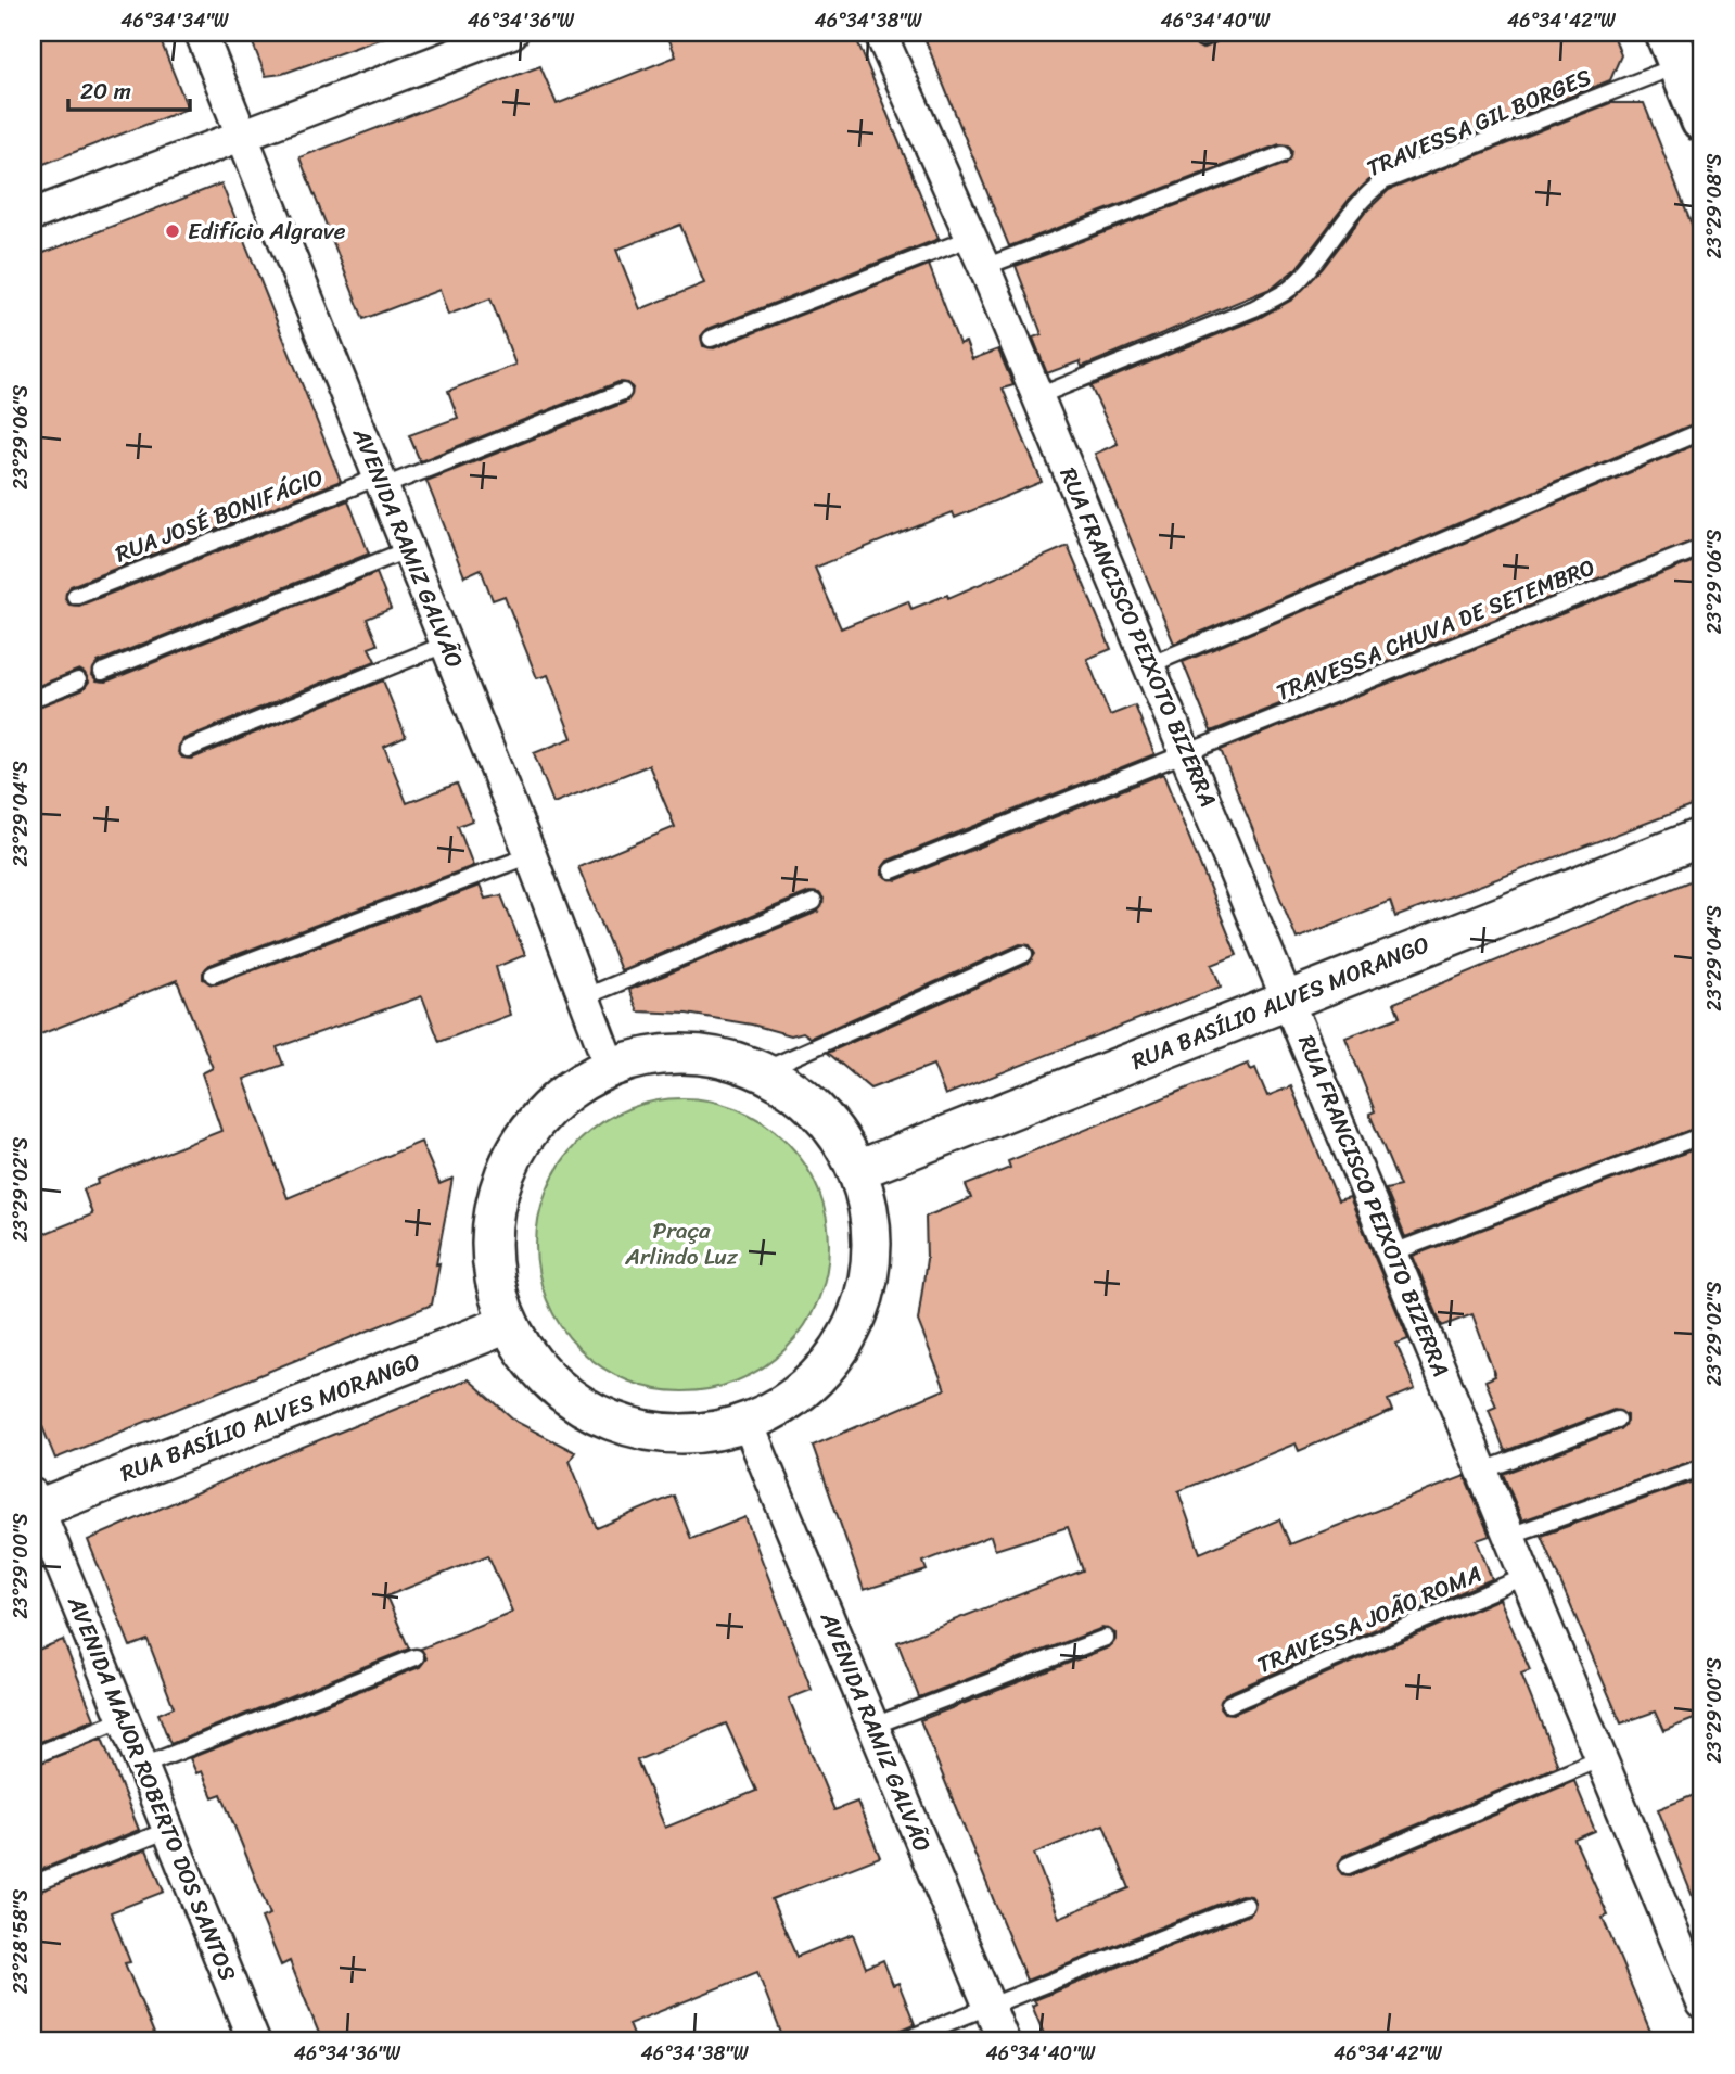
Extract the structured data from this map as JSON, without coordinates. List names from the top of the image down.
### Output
{
  "streets": {
    "street": [
      "AVENIDA RAMIZ GALVÃO",
      "RUA FRANCISCO PEIXOTO BIZERRA",
      "RUA BASÍLIO ALVES MORANGO",
      "AVENIDA MAJOR ROBERTO DOS SANTOS"
    ],
    "lane": [
      "TRAVESSA GIL BORGES",
      "RUA JOSÉ BONIFÁCIO",
      "TRAVESSA CHUVA DE SETEMBRO",
      "TRAVESSA JOÃO ROMA"
    ]
  },
  "crossings": [
    ["TRAVESSA GIL BORGES", "RUA FRANCISCO PEIXOTO BIZERRA"],
    ["RUA JOSÉ BONIFÁCIO", "AVENIDA RAMIZ GALVÃO"],
    ["TRAVESSA CHUVA DE SETEMBRO", "RUA FRANCISCO PEIXOTO BIZERRA"],
    ["RUA FRANCISCO PEIXOTO BIZERRA", "RUA BASÍLIO ALVES MORANGO"],
    ["RUA FRANCISCO PEIXOTO BIZERRA", "TRAVESSA JOÃO ROMA"],
    ["RUA BASÍLIO ALVES MORANGO", "AVENIDA MAJOR ROBERTO DOS SANTOS"]
  ],
  "parks": ["Praça Arlindo Luz"],
  "places": ["Edifício Algrave"],
  "scale_bar": "20 m",
  "coordinates": [
    "46°34'34\"W",
    "46°34'36\"W",
    "46°34'38\"W",
    "46°34'40\"W",
    "46°34'42\"W",
    "23°29'08\"S",
    "23°29'06\"S",
    "23°29'04\"S",
    "23°29'02\"S",
    "23°29'00\"S",
    "23°28'58\"S"
  ]
}
